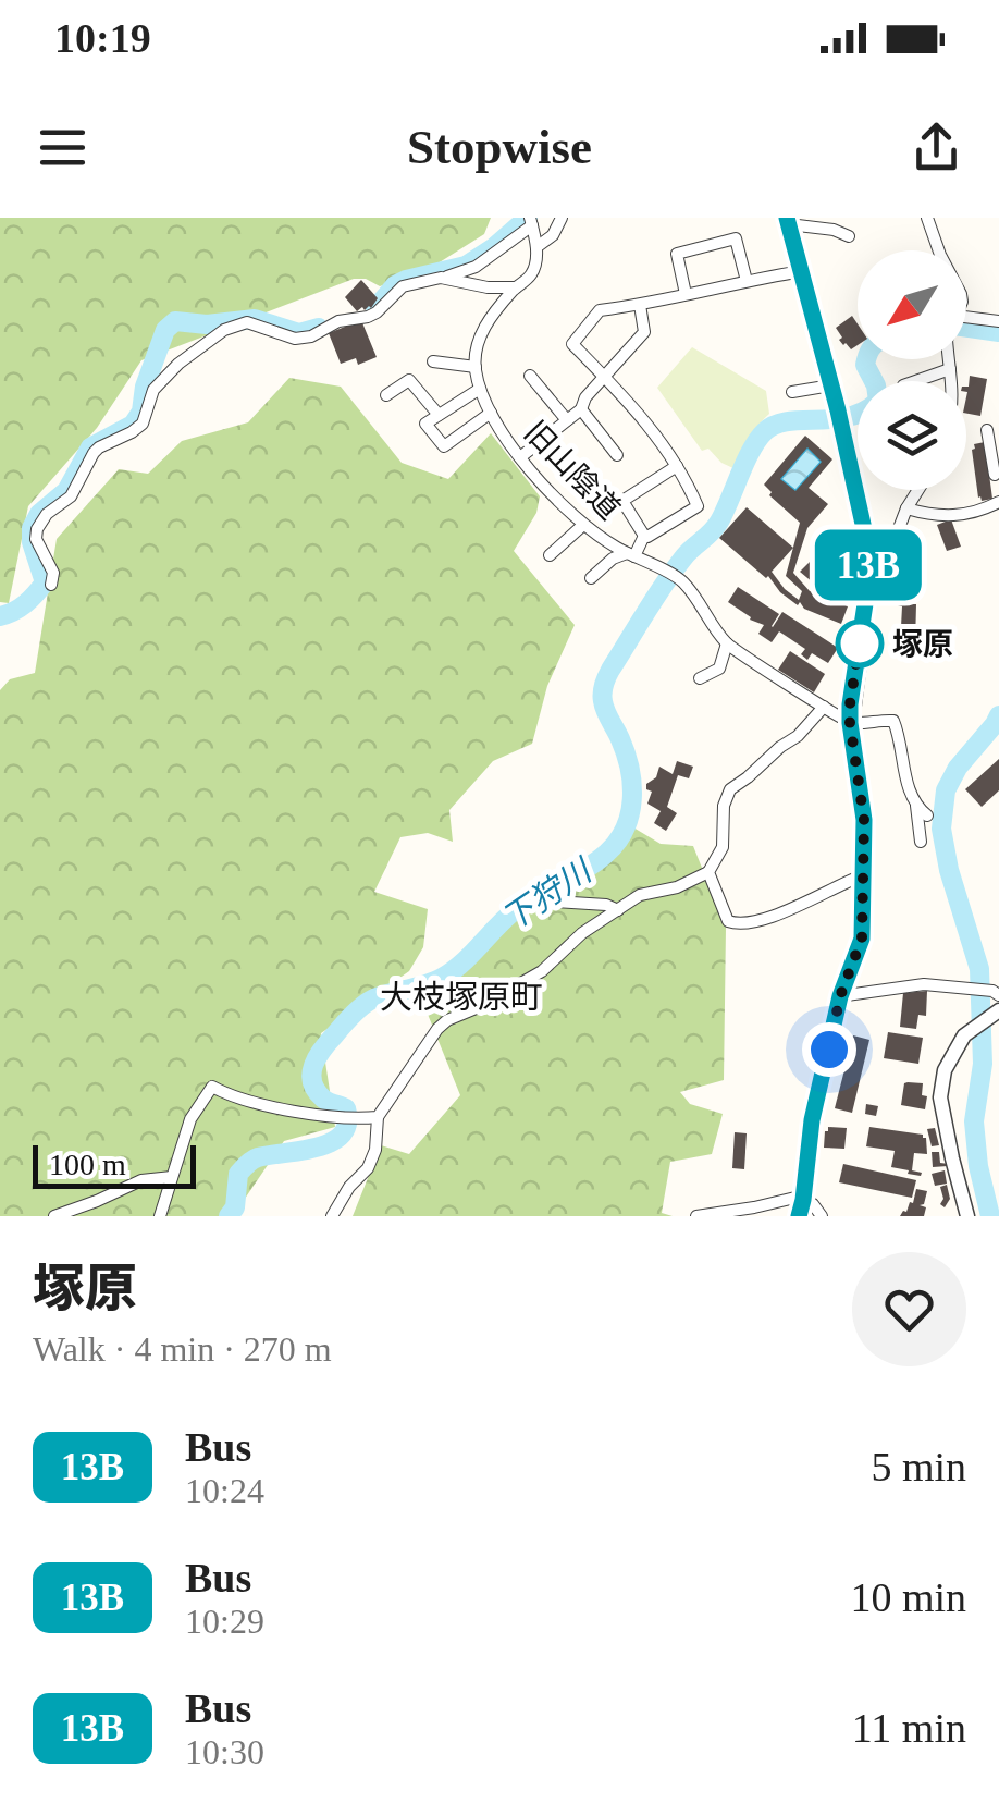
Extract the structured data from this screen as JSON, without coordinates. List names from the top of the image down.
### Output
{
  "streets": {
    "street": ["旧山陰道"]
  },
  "districts": ["大枝塚原町"],
  "water": ["下狩川"],
  "places": ["塚原"],
  "lines": ["bus line 13B"],
  "scale_bar": "100 m",
  "north": "bottom left",
  "page": {
    "status": "10:19",
    "header": "Stopwise",
    "on_map": "13B",
    "scale": "100 m",
    "heading": ["塚原", "Walk · 4 min · 270 m"],
    "list": [
      {
        "mark": "13B",
        "name": "Bus",
        "note": "10:24",
        "value": "5 min"
      },
      {
        "mark": "13B",
        "name": "Bus",
        "note": "10:29",
        "value": "10 min"
      },
      {
        "mark": "13B",
        "name": "Bus",
        "note": "10:30",
        "value": "11 min"
      }
    ]
  }
}
